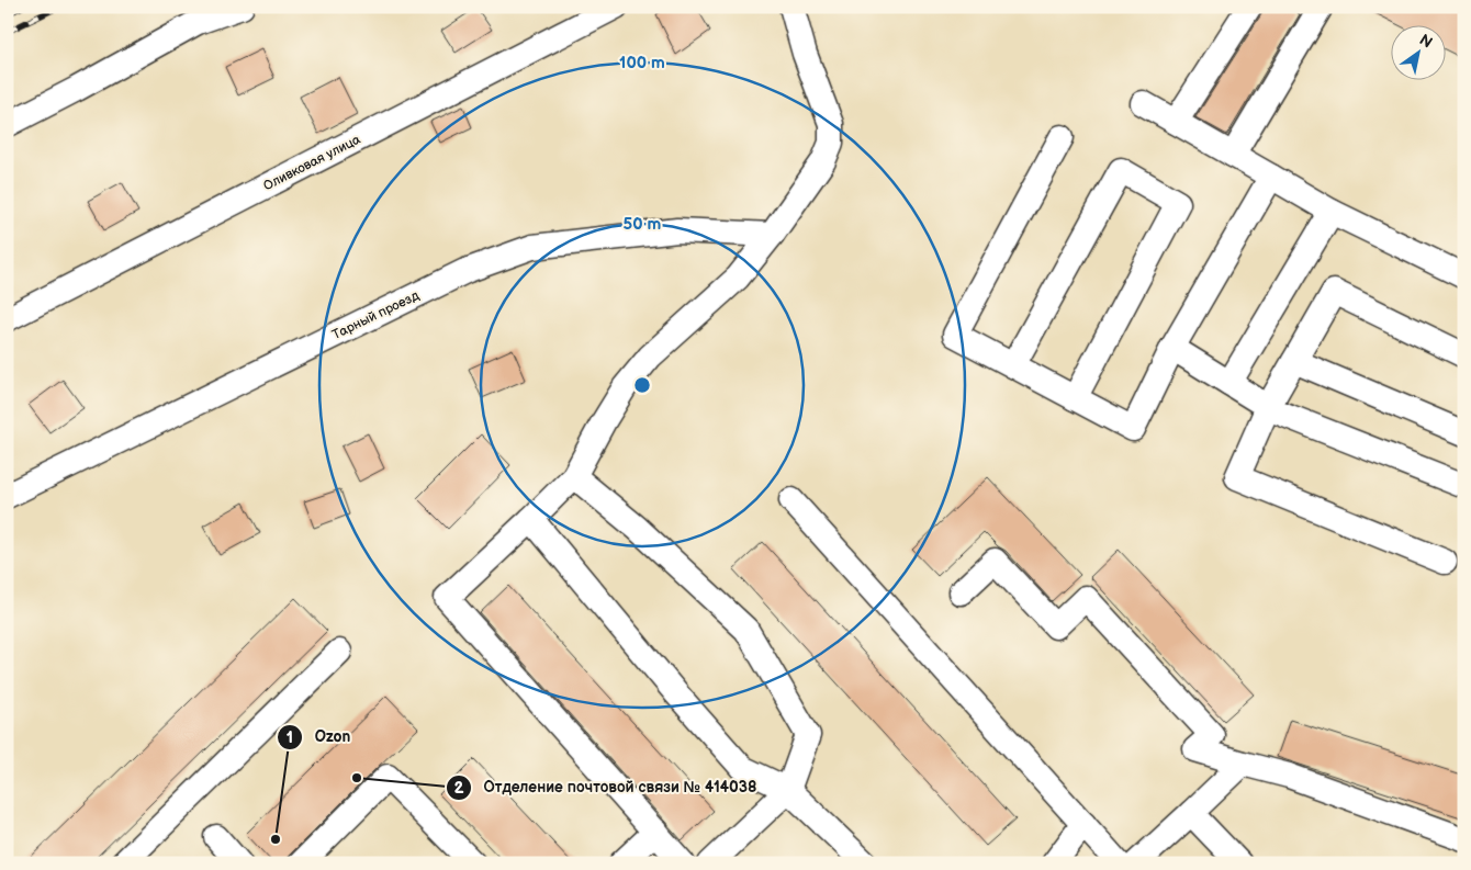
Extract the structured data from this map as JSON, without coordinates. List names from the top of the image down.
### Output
{
  "streets": {
    "street": ["Оливковая улица", "Тарный проезд"]
  },
  "places": ["Отделение почтовой связи № 414038", "Ozon"],
  "north": "top right",
  "rings": ["100 m", "50 m"]
}
